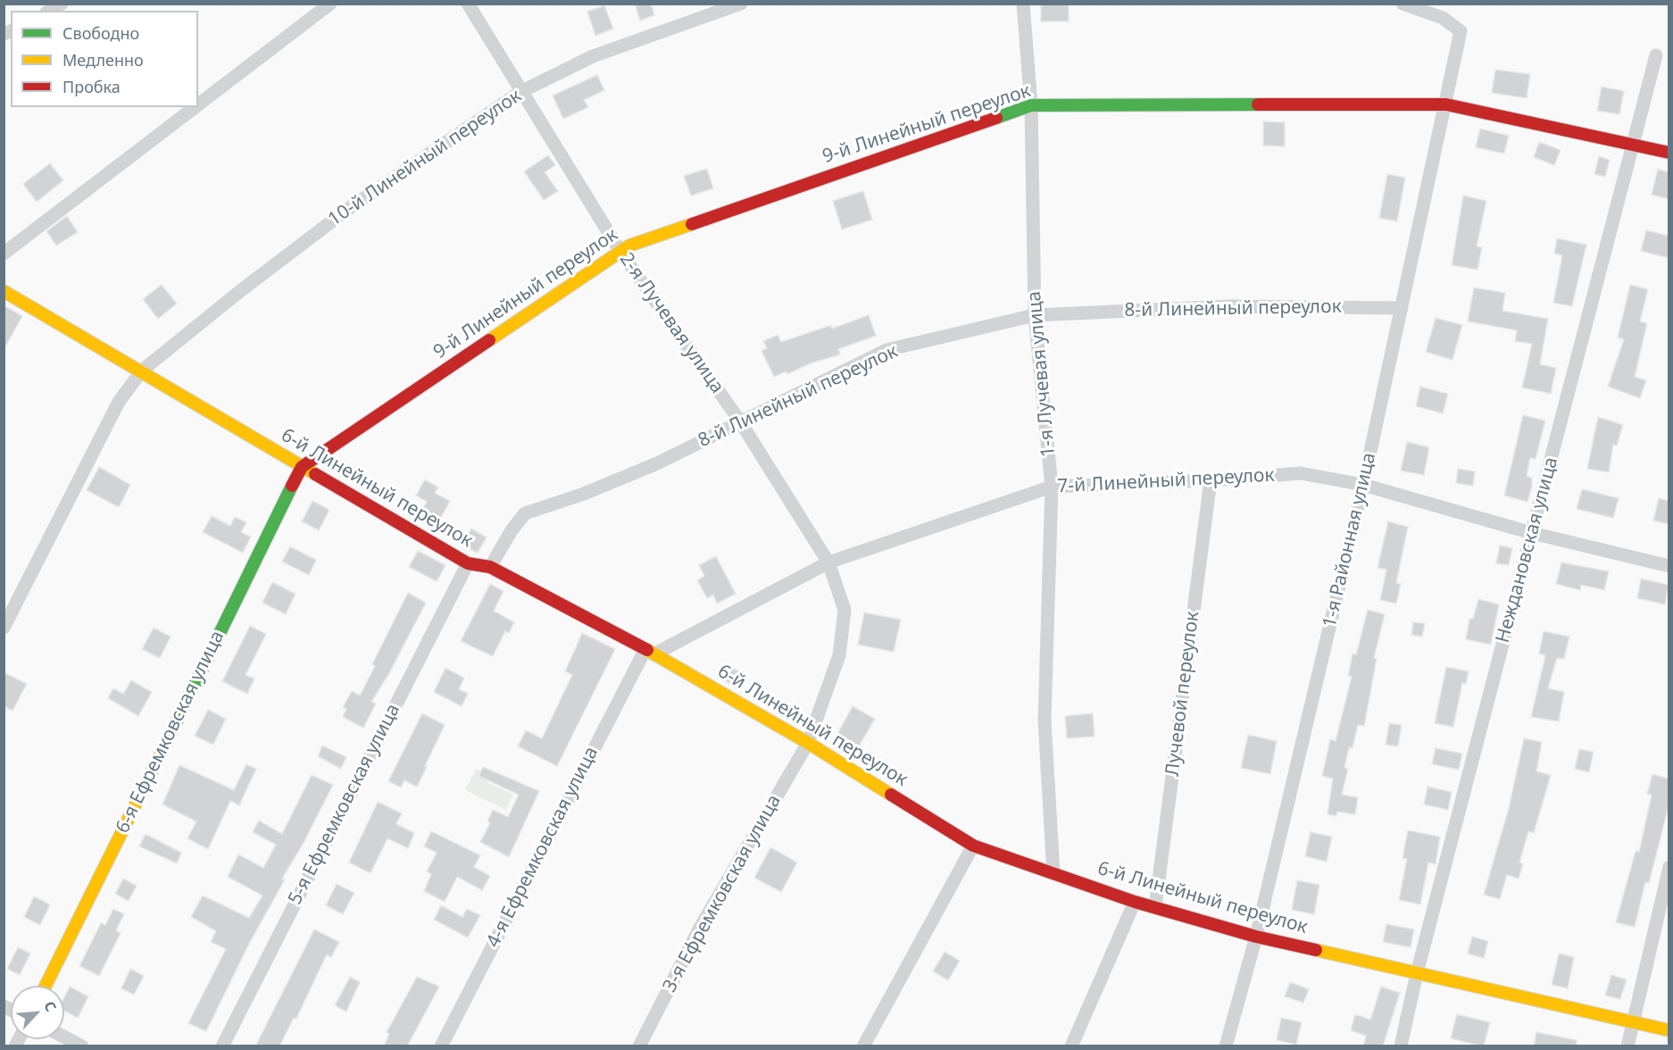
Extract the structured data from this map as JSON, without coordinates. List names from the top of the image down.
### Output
{
  "streets": {
    "street": [
      "9-й Линейный переулок",
      "10-й Линейный переулок",
      "8-й Линейный переулок",
      "2-я Лучевая улица",
      "1-я Лучевая улица",
      "7-й Линейный переулок",
      "6-й Линейный переулок",
      "1-я Районная улица",
      "Неждановская улица",
      "Лучевой переулок",
      "6-я Ефремковская улица",
      "5-я Ефремковская улица",
      "4-я Ефремковская улица",
      "3-я Ефремковская улица"
    ]
  },
  "crossings": [
    ["9-й Линейный переулок", "2-я Лучевая улица"],
    ["9-й Линейный переулок", "1-я Лучевая улица"],
    ["9-й Линейный переулок", "6-й Линейный переулок"],
    ["9-й Линейный переулок", "1-я Районная улица"],
    ["9-й Линейный переулок", "Неждановская улица"],
    ["9-й Линейный переулок", "6-я Ефремковская улица"],
    ["10-й Линейный переулок", "2-я Лучевая улица"],
    ["10-й Линейный переулок", "6-й Линейный переулок"],
    ["8-й Линейный переулок", "2-я Лучевая улица"],
    ["8-й Линейный переулок", "1-я Лучевая улица"],
    ["8-й Линейный переулок", "6-й Линейный переулок"],
    ["8-й Линейный переулок", "1-я Районная улица"],
    ["2-я Лучевая улица", "7-й Линейный переулок"],
    ["2-я Лучевая улица", "6-й Линейный переулок"],
    ["2-я Лучевая улица", "3-я Ефремковская улица"],
    ["1-я Лучевая улица", "7-й Линейный переулок"],
    ["1-я Лучевая улица", "6-й Линейный переулок"],
    ["7-й Линейный переулок", "6-й Линейный переулок"],
    ["7-й Линейный переулок", "1-я Районная улица"],
    ["7-й Линейный переулок", "Неждановская улица"],
    ["7-й Линейный переулок", "Лучевой переулок"],
    ["7-й Линейный переулок", "4-я Ефремковская улица"],
    ["6-й Линейный переулок", "1-я Районная улица"],
    ["6-й Линейный переулок", "Неждановская улица"],
    ["6-й Линейный переулок", "Лучевой переулок"],
    ["6-й Линейный переулок", "6-я Ефремковская улица"],
    ["6-й Линейный переулок", "5-я Ефремковская улица"],
    ["6-й Линейный переулок", "4-я Ефремковская улица"],
    ["6-й Линейный переулок", "3-я Ефремковская улица"]
  ],
  "legend": ["Свободно", "Медленно", "Пробка"],
  "north": "top right"
}
